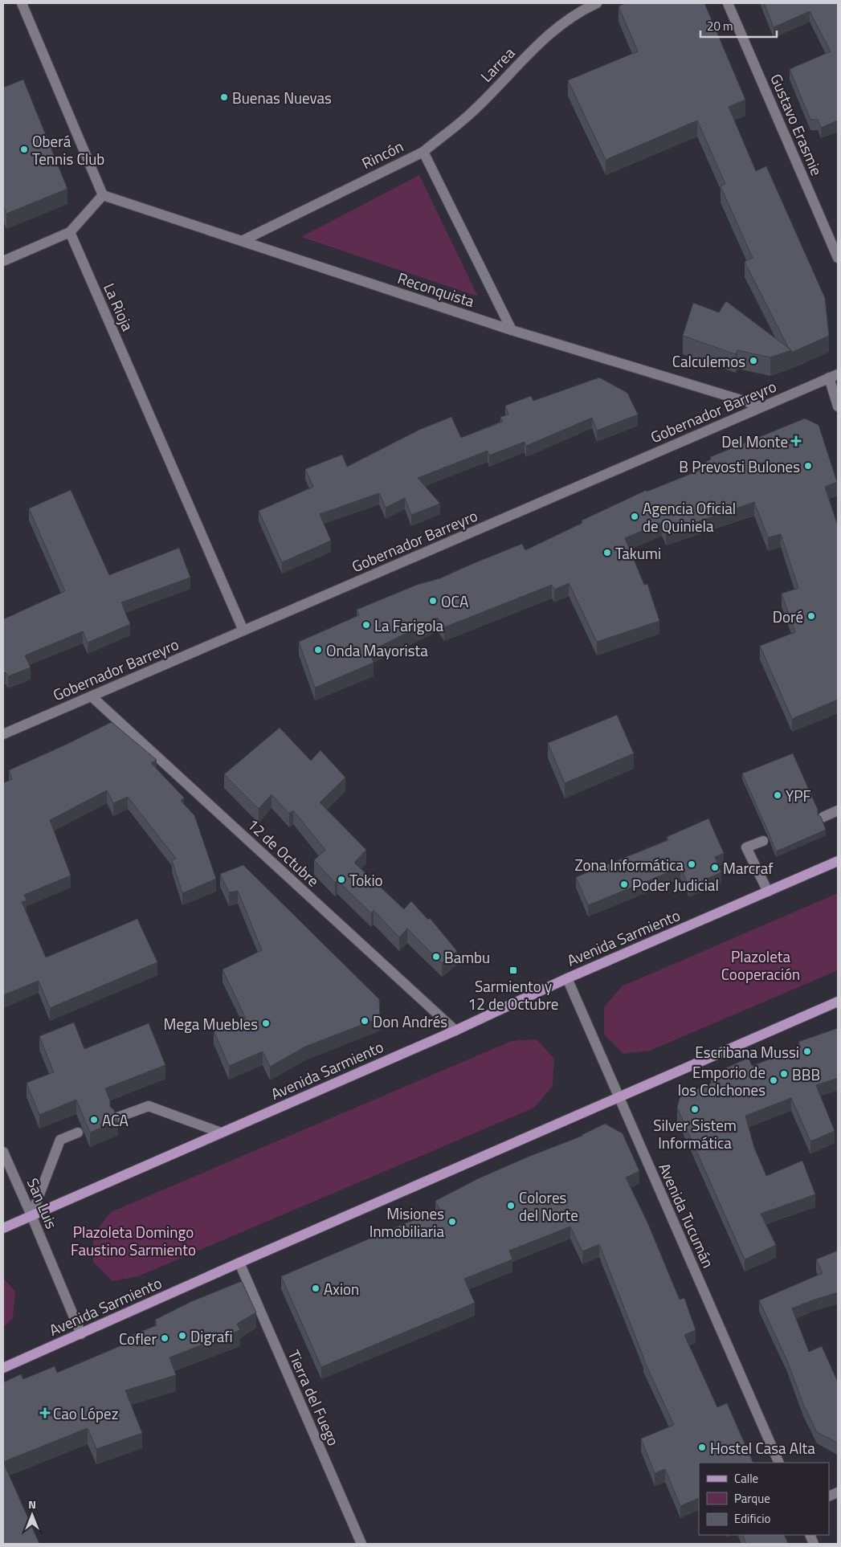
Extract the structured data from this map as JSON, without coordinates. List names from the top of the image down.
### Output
{
  "streets": {
    "main road": ["Avenida Sarmiento"],
    "street": [
      "Larrea",
      "Gustavo Erasmie",
      "Rincón",
      "Reconquista",
      "La Rioja",
      "Gobernador Barreyro",
      "12 de Octubre",
      "San Luis",
      "Avenida Tucumán",
      "Tierra del Fuego"
    ]
  },
  "crossings": [
    ["Larrea", "Rincón"],
    ["Rincón", "Reconquista"],
    ["Reconquista", "Gobernador Barreyro"],
    ["La Rioja", "Gobernador Barreyro"],
    ["Gobernador Barreyro", "12 de Octubre"],
    ["12 de Octubre", "Avenida Sarmiento"],
    ["Avenida Sarmiento", "San Luis"],
    ["Avenida Sarmiento", "Avenida Tucumán"],
    ["Avenida Sarmiento", "Tierra del Fuego"]
  ],
  "parks": ["Plazoleta Cooperación", "Plazoleta Domingo Faustino Sarmiento"],
  "places": {
    "other": [
      "Buenas Nuevas",
      "Oberá Tennis Club",
      "Calculemos",
      "B Prevosti Bulones",
      "Agencia Oficial de Quiniela",
      "Takumi",
      "OCA",
      "Doré",
      "La Farigola",
      "Onda Mayorista",
      "YPF",
      "Zona Informática",
      "Marcraf",
      "Tokio",
      "Poder Judicial",
      "Bambu",
      "Don Andrés",
      "Mega Muebles",
      "Escribana Mussi",
      "BBB",
      "Emporio de los Colchones",
      "Silver Sistem Informática",
      "ACA",
      "Colores del Norte",
      "Misiones Inmobiliaria",
      "Axion",
      "Digrafi",
      "Cofler",
      "Hostel Casa Alta"
    ],
    "health": ["Del Monte", "Cao López"],
    "transit": ["Sarmiento y 12 de Octubre"]
  },
  "legend": ["Calle", "Parque", "Edificio"],
  "scale_bar": "20 m",
  "north": "top"
}
